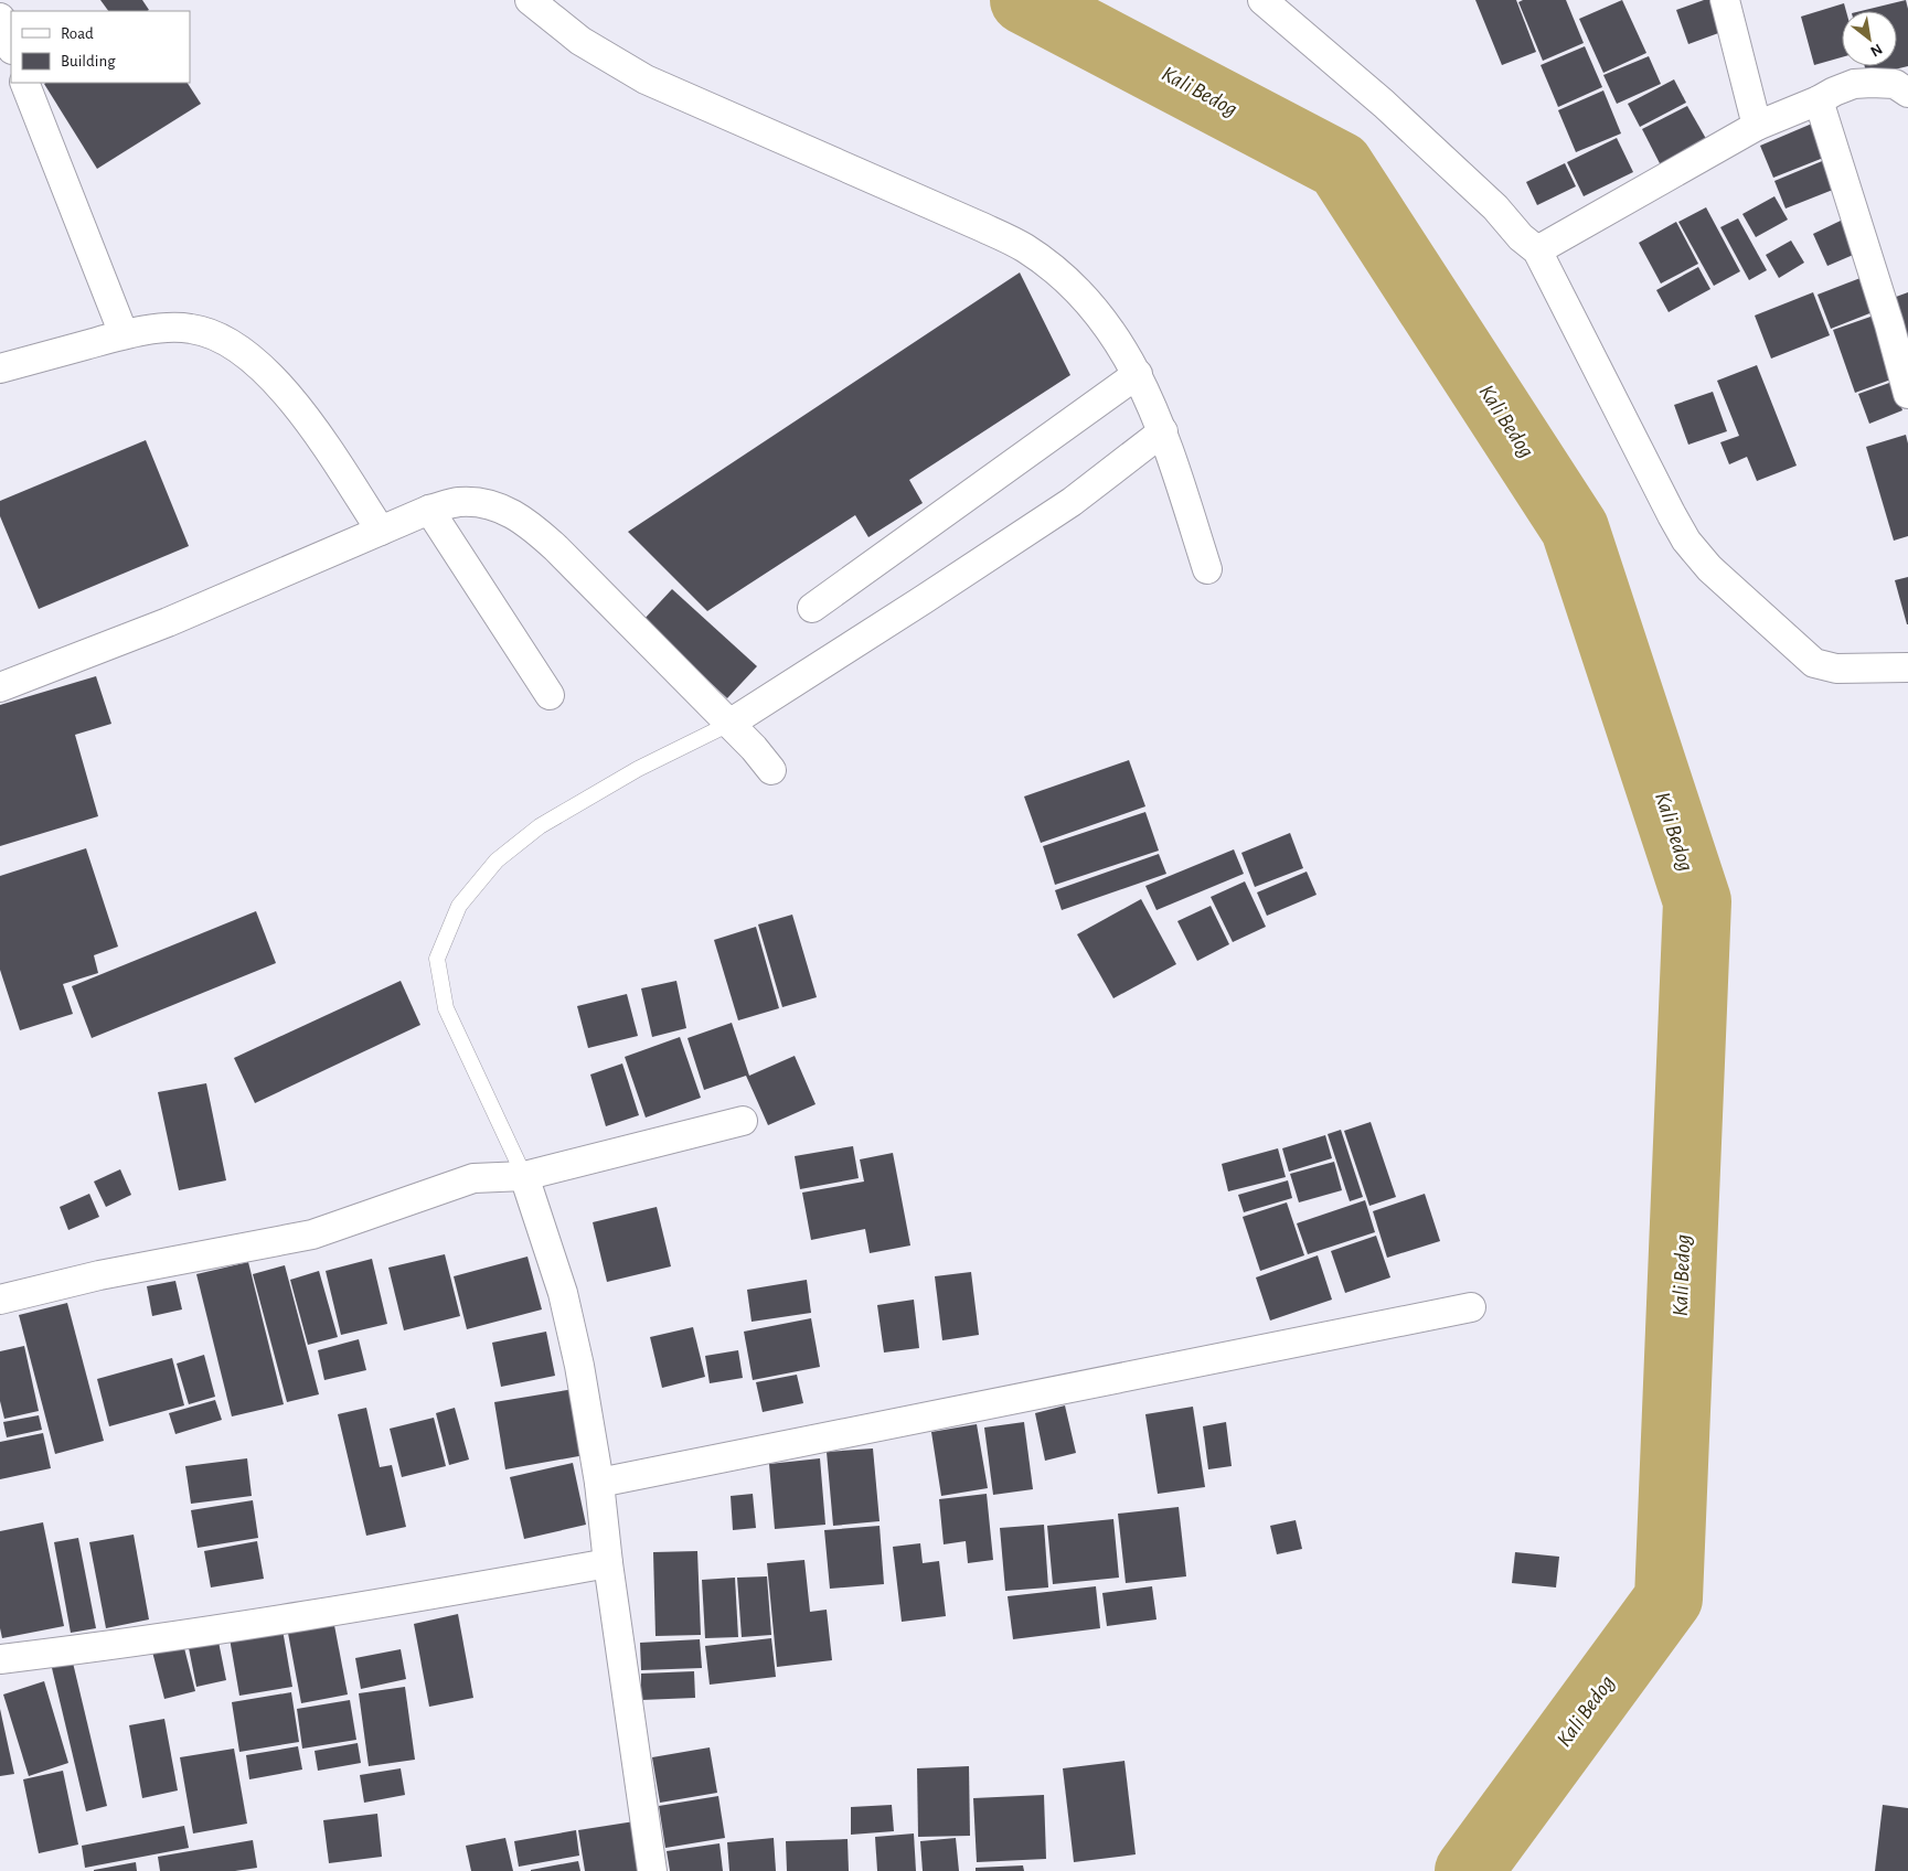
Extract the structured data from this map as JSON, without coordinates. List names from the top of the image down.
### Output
{
  "water": ["Kali Bedog"],
  "legend": ["Road", "Building"],
  "north": "bottom right"
}
